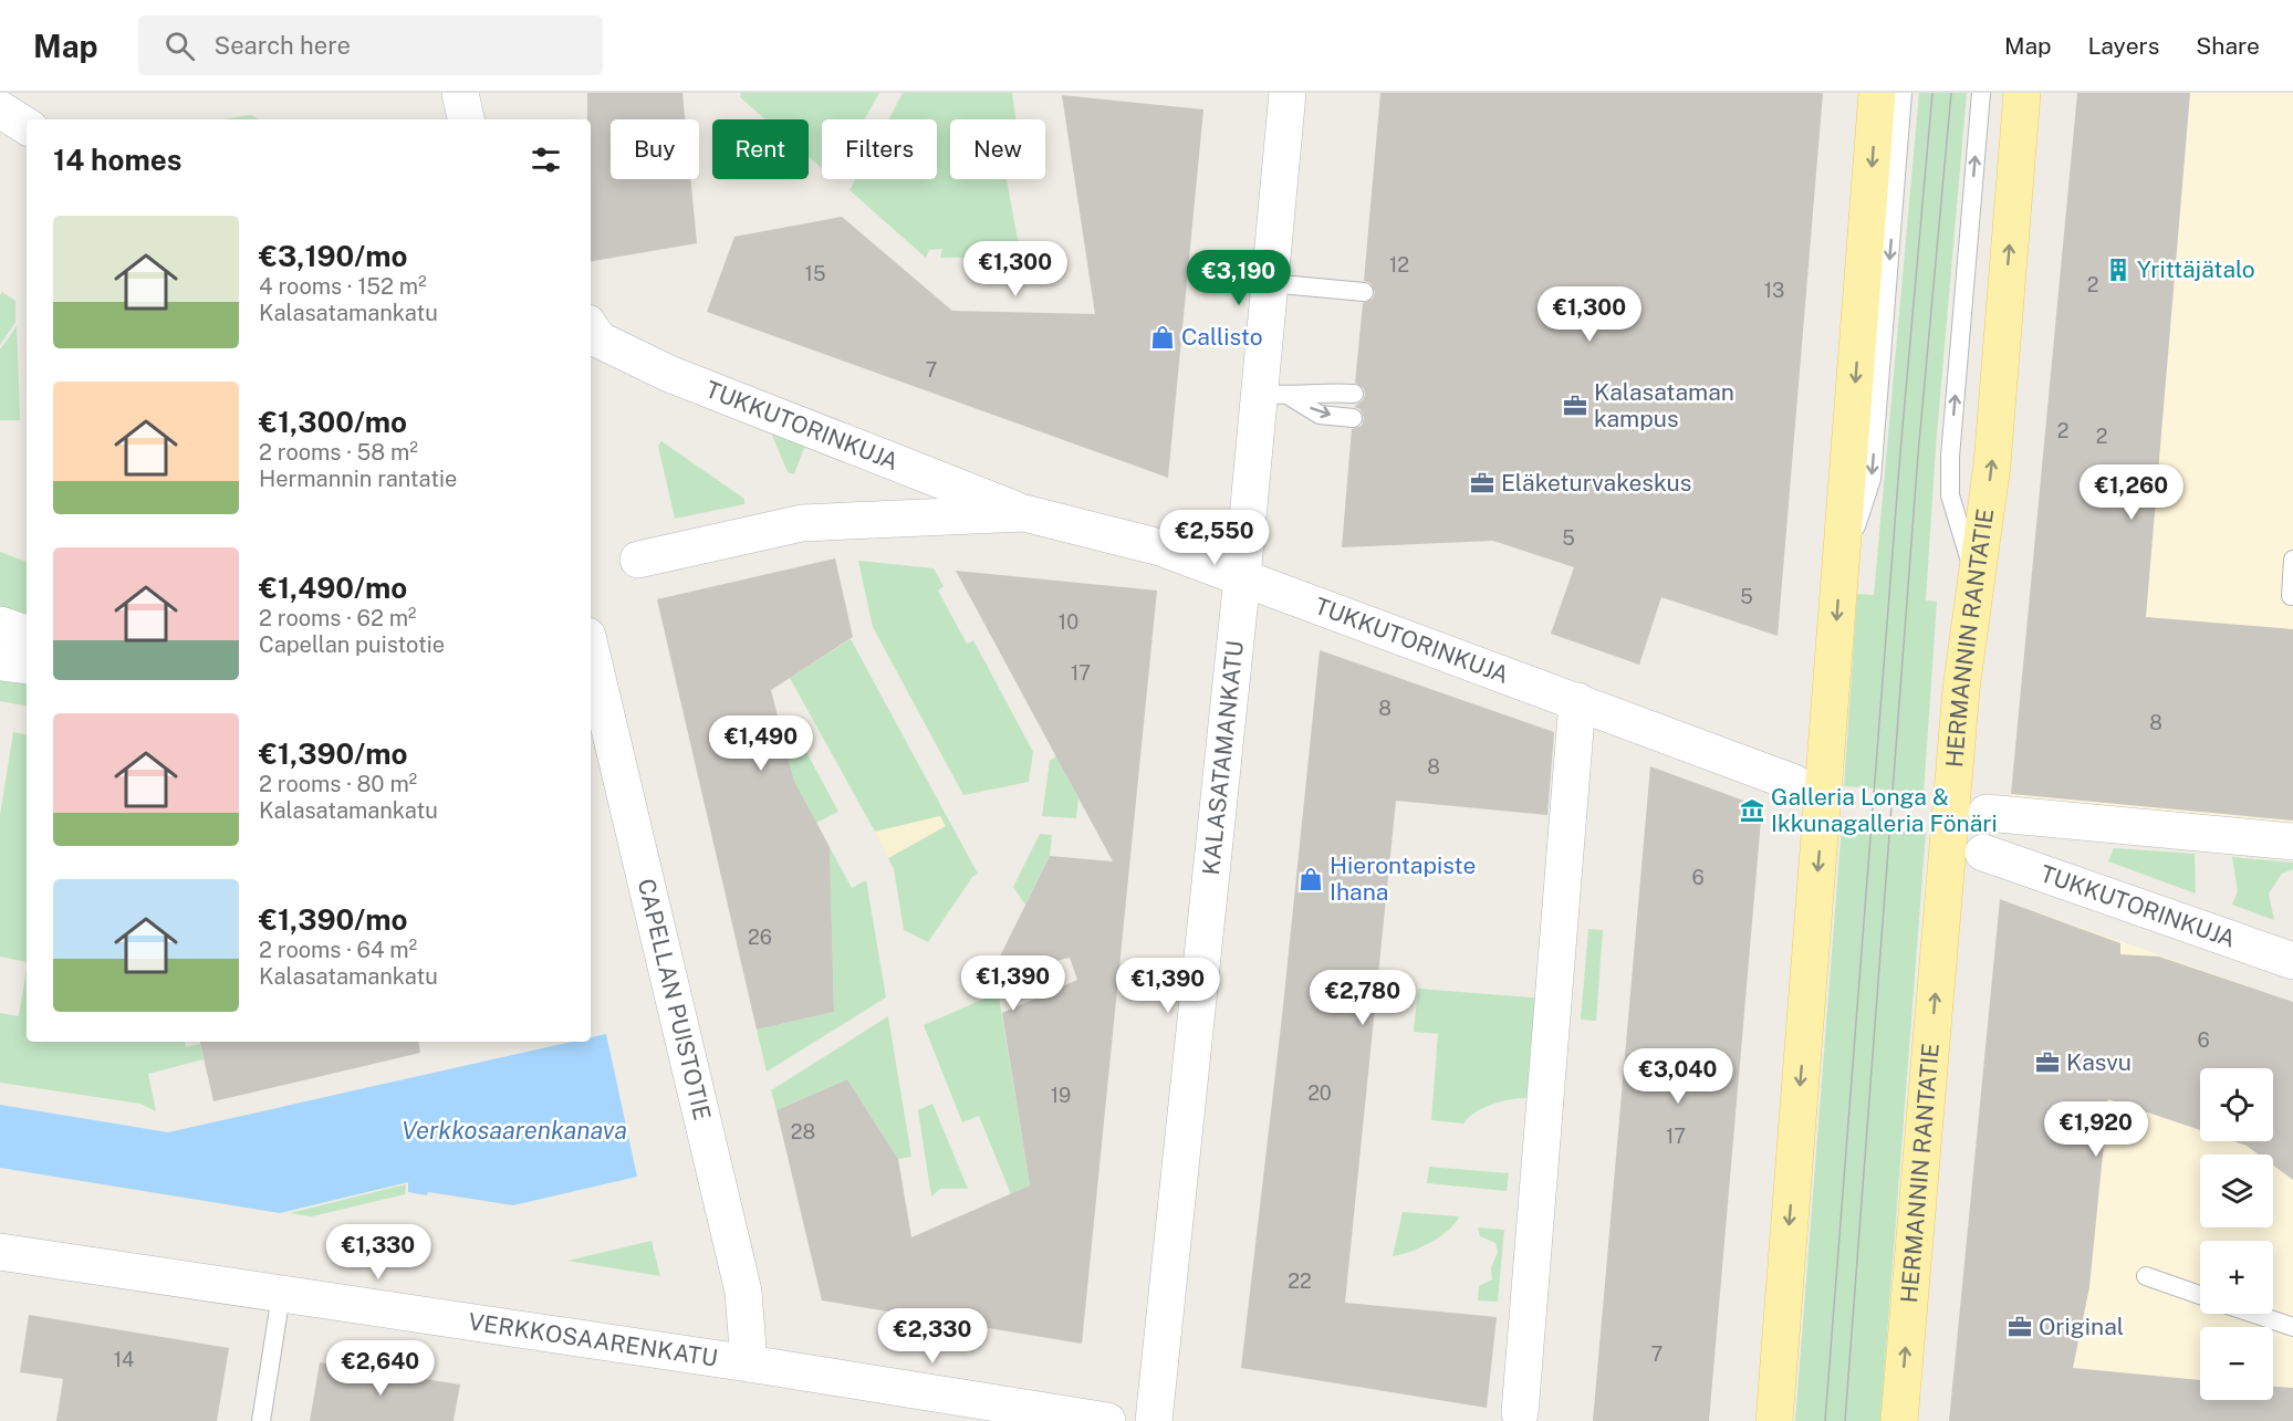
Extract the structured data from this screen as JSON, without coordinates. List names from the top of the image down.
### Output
{
  "streets": {
    "main road": ["HERMANNIN RANTATIE"],
    "street": [
      "TUKKUTORINKUJA",
      "KALASATAMANKATU",
      "CAPELLAN PUISTOTIE",
      "VERKKOSAARENKATU"
    ]
  },
  "crossings": [
    ["TUKKUTORINKUJA", "KALASATAMANKATU"],
    ["CAPELLAN PUISTOTIE", "VERKKOSAARENKATU"]
  ],
  "water": ["Verkkosaarenkanava"],
  "places": {
    "building": ["Yrittäjätalo"],
    "shop": ["Callisto", "Hierontapiste Ihana"],
    "office": [
      "Kalasataman kampus",
      "Eläketurvakeskus",
      "Kasvu",
      "Original"
    ],
    "museum": ["Galleria Longa & Ikkunagalleria Fönäri"]
  },
  "house_numbers": [
    "12",
    "15",
    "2",
    "13",
    "7",
    "2",
    "2",
    "5",
    "5",
    "10",
    "17",
    "8",
    "8",
    "8",
    "6",
    "26",
    "6",
    "20",
    "19",
    "28",
    "17",
    "22",
    "7",
    "14"
  ],
  "page": {
    "header": "Map",
    "search": "Search here",
    "nav": ["Map", "Layers", "Share"],
    "chip": [
      "Buy",
      "Rent",
      "Filters",
      "New"
    ],
    "heading": "14 homes",
    "list": [
      {
        "name": "€3,190/mo",
        "note": "4 rooms · 152 m² · Kalasatamankatu"
      },
      {
        "name": "€1,300/mo",
        "note": "2 rooms · 58 m² · Hermannin rantatie"
      },
      {
        "name": "€1,490/mo",
        "note": "2 rooms · 62 m² · Capellan puistotie"
      },
      {
        "name": "€1,390/mo",
        "note": "2 rooms · 80 m² · Kalasatamankatu"
      },
      {
        "name": "€1,390/mo",
        "note": "2 rooms · 64 m² · Kalasatamankatu"
      }
    ],
    "price": [
      "€1,300",
      "€3,190",
      "€1,300",
      "€1,260",
      "€2,550",
      "€1,490",
      "€1,390",
      "€1,390",
      "€2,780",
      "€3,040",
      "€1,920",
      "€1,330",
      "€2,330",
      "€2,640"
    ],
    "map_buttons": ["+", "−"]
  }
}
